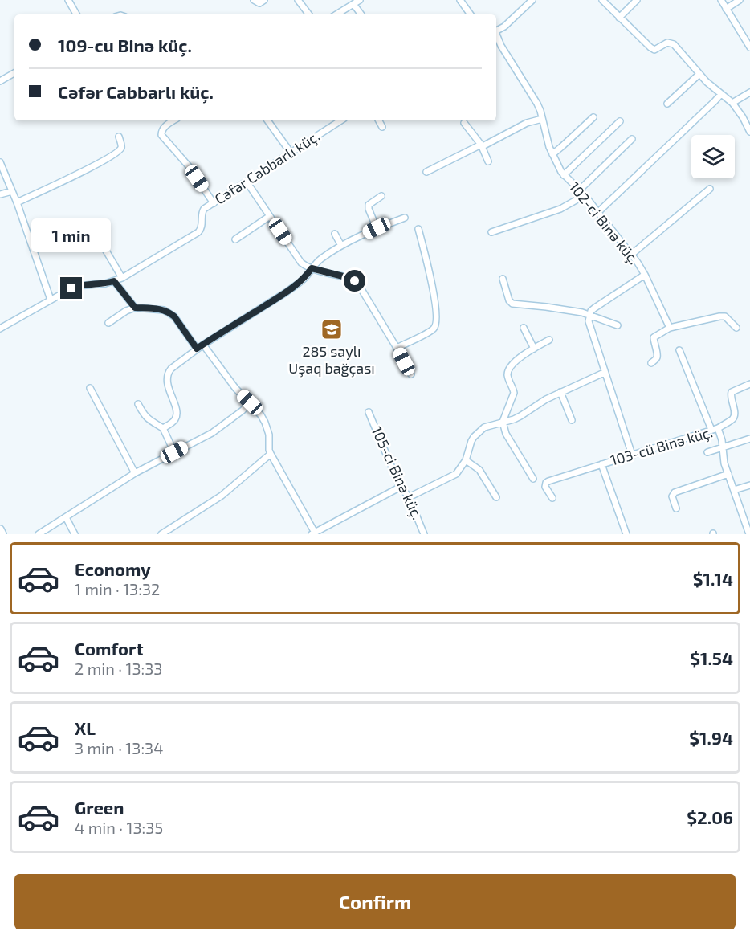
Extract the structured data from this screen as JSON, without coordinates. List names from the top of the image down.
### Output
{
  "streets": {
    "street": [
      "Cəfər Cabbarlı küç.",
      "102-ci Binə küç.",
      "103-cü Binə küç.",
      "105-ci Binə küç."
    ]
  },
  "places": {
    "school or university": ["285 saylı Uşaq bağçası"]
  },
  "page": {
    "banner": ["109-cu Binə küç.", "Cəfər Cabbarlı küç."],
    "bubble": "1 min",
    "list": [
      {
        "name": "Economy",
        "note": "1 min · 13:32",
        "value": "$1.14"
      },
      {
        "name": "Comfort",
        "note": "2 min · 13:33",
        "value": "$1.54"
      },
      {
        "name": "XL",
        "note": "3 min · 13:34",
        "value": "$1.94"
      },
      {
        "name": "Green",
        "note": "4 min · 13:35",
        "value": "$2.06"
      }
    ],
    "buttons": "Confirm"
  }
}
